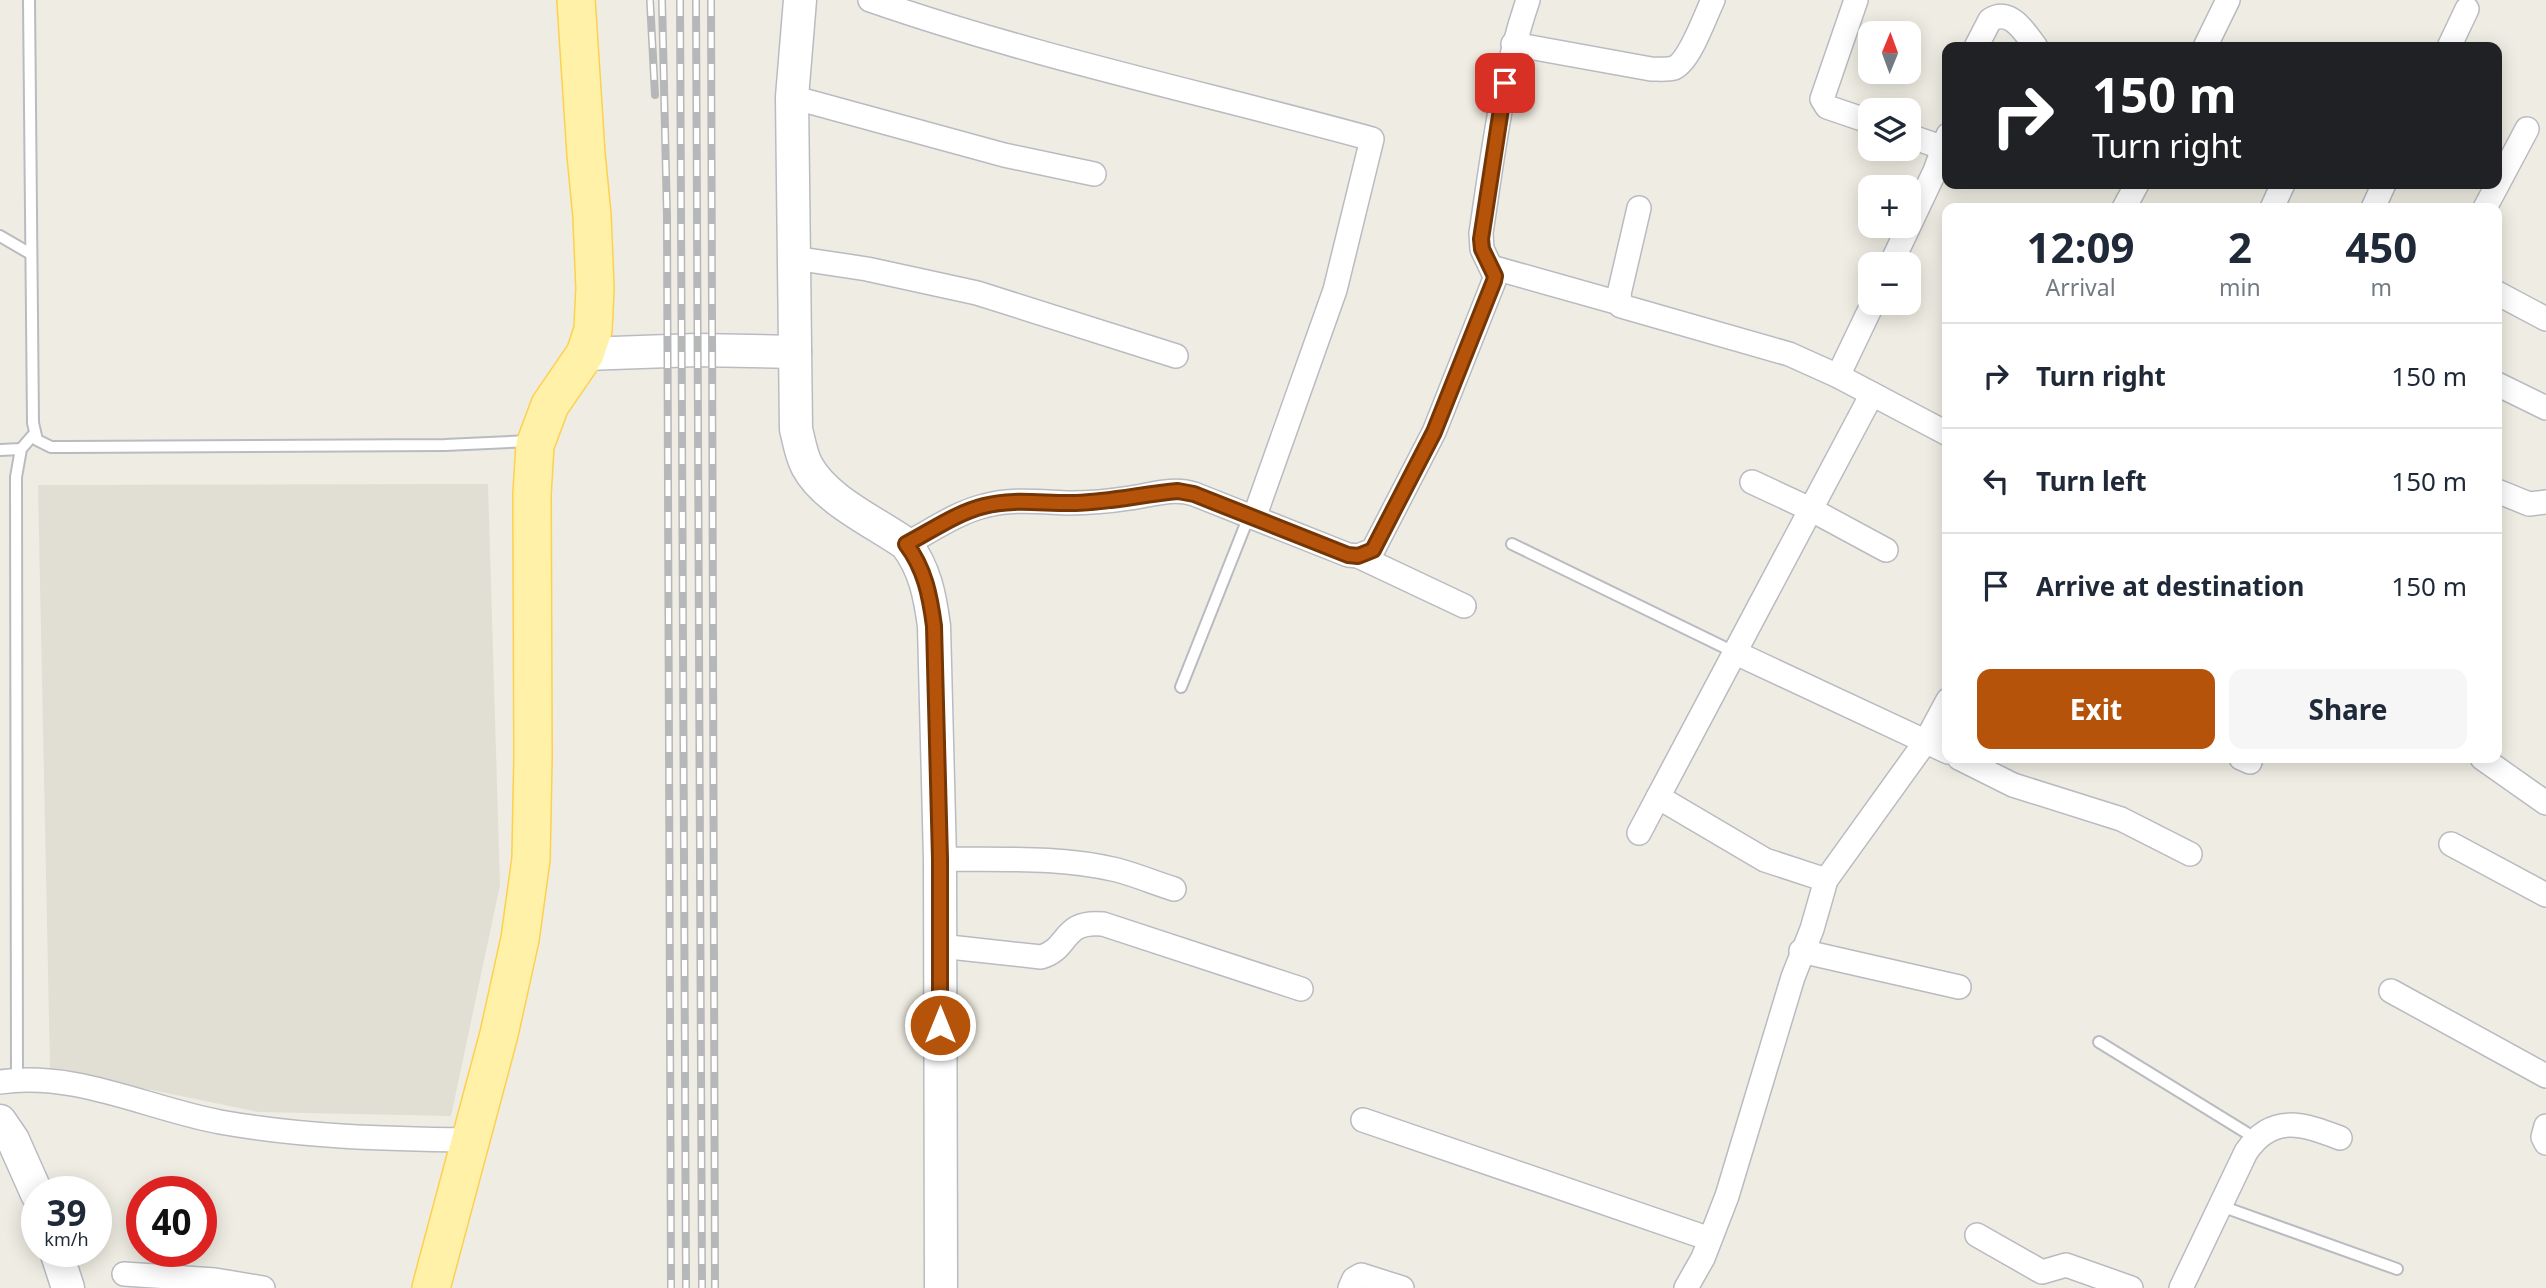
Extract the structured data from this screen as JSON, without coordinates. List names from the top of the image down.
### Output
{
  "north": "top",
  "page": {
    "map_buttons": ["+", "−"],
    "turn": ["150 m", "Turn right"],
    "eta": [
      "12:09",
      "Arrival",
      "2",
      "min",
      "450",
      "m"
    ],
    "list": [
      {
        "name": "Turn right",
        "value": "150 m"
      },
      {
        "name": "Turn left",
        "value": "150 m"
      },
      {
        "name": "Arrive at destination",
        "value": "150 m"
      }
    ],
    "buttons": ["Exit", "Share"],
    "speed": "39 km/h",
    "limit": "40"
  }
}
